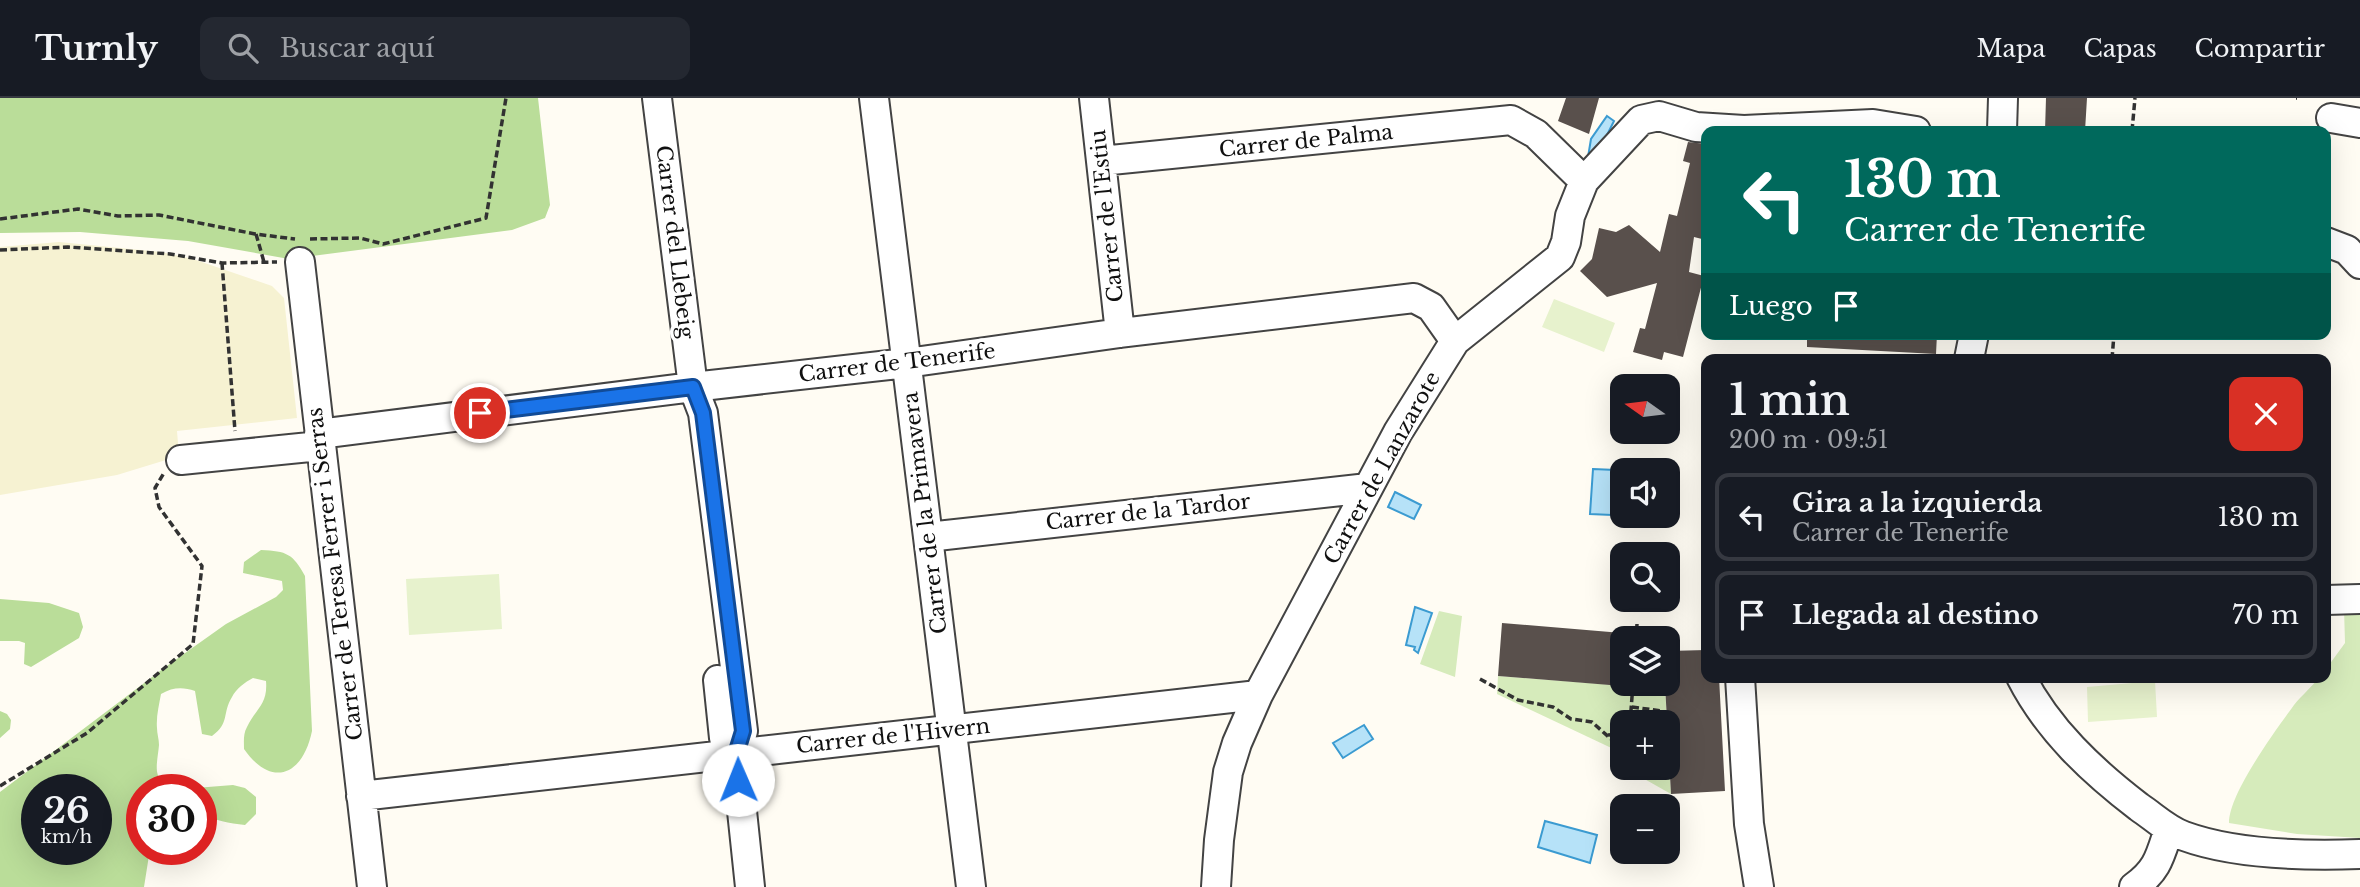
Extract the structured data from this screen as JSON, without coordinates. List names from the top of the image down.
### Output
{
  "streets": {
    "street": [
      "Carrer de Palma",
      "Carrer de l'Estiu",
      "Carrer del Llebeig",
      "Carrer de Tenerife",
      "Carrer de Lanzarote",
      "Carrer de la Tardor",
      "Carrer de la Primavera",
      "Carrer de Teresa Ferrer i Serras",
      "Carrer de l'Hivern"
    ]
  },
  "crossings": [
    ["Carrer de Palma", "Carrer de l'Estiu"],
    ["Carrer de Palma", "Carrer de Lanzarote"],
    ["Carrer de l'Estiu", "Carrer de Tenerife"],
    ["Carrer del Llebeig", "Carrer de Tenerife"],
    ["Carrer del Llebeig", "Carrer de l'Hivern"],
    ["Carrer de Tenerife", "Carrer de Lanzarote"],
    ["Carrer de Tenerife", "Carrer de la Primavera"],
    ["Carrer de Tenerife", "Carrer de Teresa Ferrer i Serras"],
    ["Carrer de Lanzarote", "Carrer de la Tardor"],
    ["Carrer de Lanzarote", "Carrer de l'Hivern"],
    ["Carrer de la Tardor", "Carrer de la Primavera"],
    ["Carrer de la Primavera", "Carrer de l'Hivern"],
    ["Carrer de Teresa Ferrer i Serras", "Carrer de l'Hivern"]
  ],
  "north": "left",
  "page": {
    "header": "Turnly",
    "search": "Buscar aquí",
    "nav": ["Mapa", "Capas", "Compartir"],
    "turn": ["130 m", "Carrer de Tenerife"],
    "then": "Luego",
    "heading": ["1 min", "200 m · 09:51"],
    "map_buttons": ["+", "−"],
    "list": [
      {
        "name": "Gira a la izquierda",
        "note": "Carrer de Tenerife",
        "value": "130 m"
      },
      {
        "name": "Llegada al destino",
        "value": "70 m"
      }
    ],
    "speed": "26 km/h",
    "limit": "30"
  }
}
